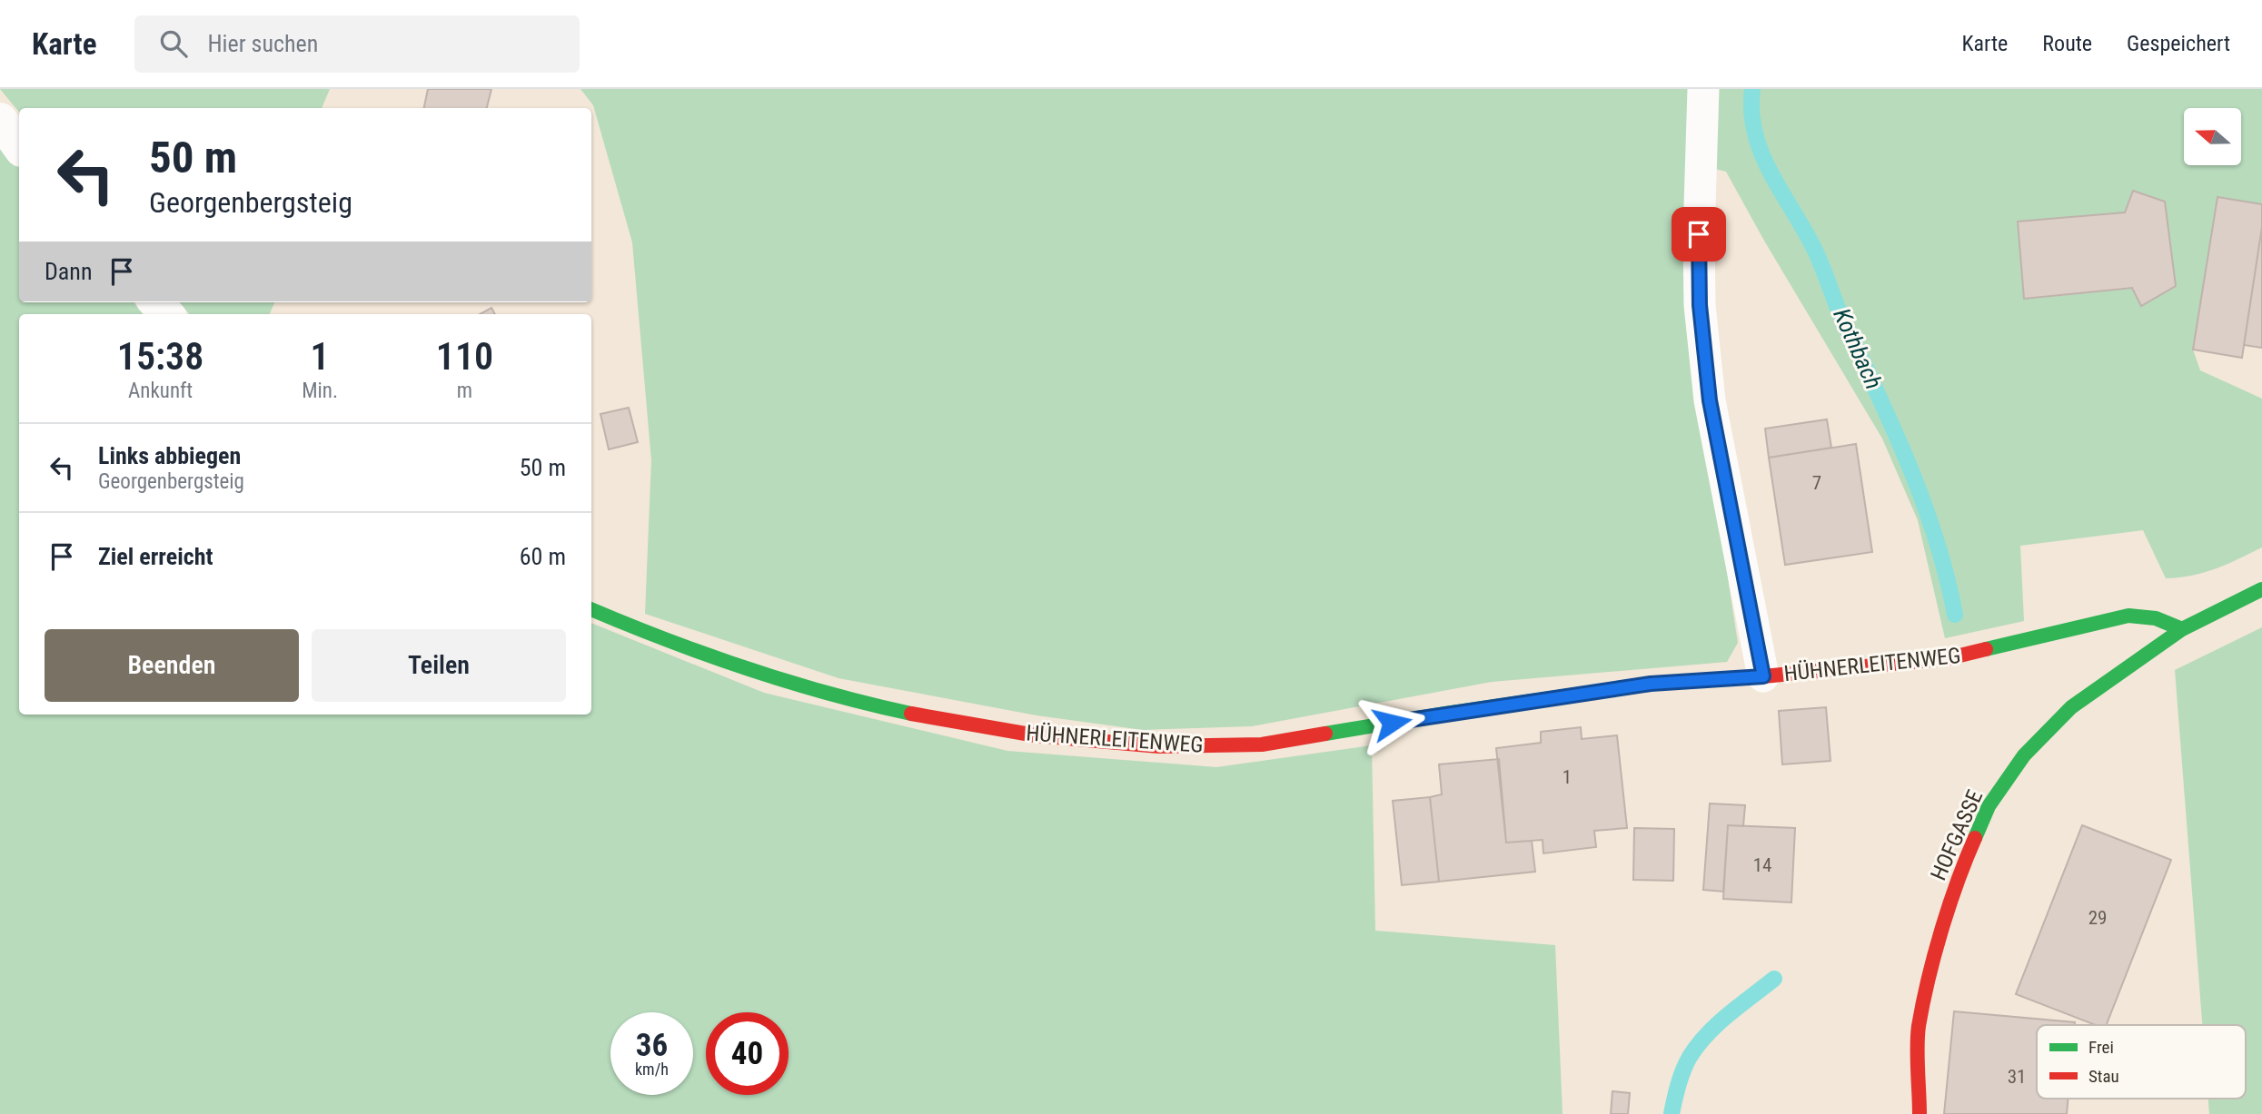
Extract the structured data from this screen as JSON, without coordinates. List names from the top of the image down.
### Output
{
  "streets": {
    "street": ["HÜHNERLEITENWEG", "HOFGASSE"]
  },
  "crossings": [
    ["HÜHNERLEITENWEG", "HOFGASSE"]
  ],
  "water": ["Kothbach"],
  "house_numbers": [
    "7",
    "1",
    "14",
    "29",
    "31"
  ],
  "legend": ["Frei", "Stau"],
  "north": "left",
  "page": {
    "header": "Karte",
    "search": "Hier suchen",
    "nav": ["Karte", "Route", "Gespeichert"],
    "turn": ["50 m", "Georgenbergsteig"],
    "then": "Dann",
    "eta": [
      "15:38",
      "Ankunft",
      "1",
      "Min.",
      "110",
      "m"
    ],
    "list": [
      {
        "name": "Links abbiegen",
        "note": "Georgenbergsteig",
        "value": "50 m"
      },
      {
        "name": "Ziel erreicht",
        "value": "60 m"
      }
    ],
    "buttons": ["Beenden", "Teilen"],
    "speed": "36 km/h",
    "limit": "40"
  }
}
